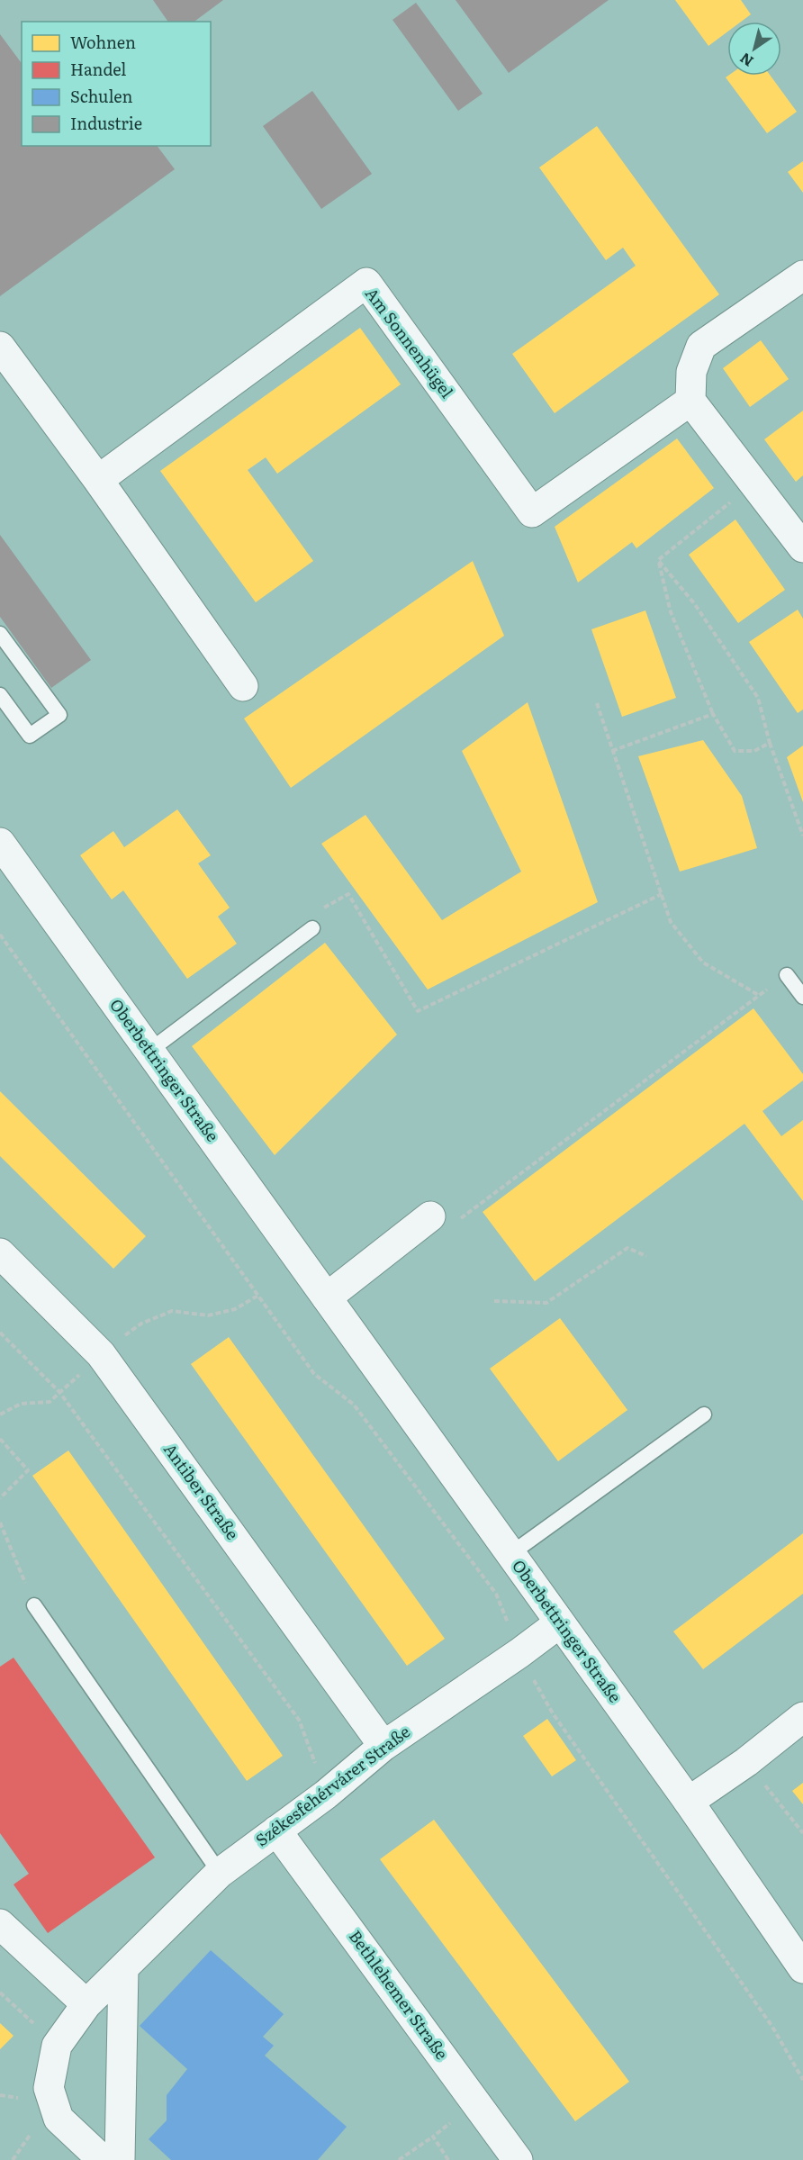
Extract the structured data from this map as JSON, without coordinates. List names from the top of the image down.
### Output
{
  "streets": {
    "street": [
      "Am Sonnenhügel",
      "Oberbettringer Straße",
      "Antiber Straße",
      "Székesfehérvárer Straße",
      "Bethlehemer Straße"
    ]
  },
  "crossings": [
    ["Oberbettringer Straße", "Székesfehérvárer Straße"],
    ["Antiber Straße", "Székesfehérvárer Straße"],
    ["Székesfehérvárer Straße", "Bethlehemer Straße"]
  ],
  "legend": [
    "Wohnen",
    "Handel",
    "Schulen",
    "Industrie"
  ],
  "north": "bottom left"
}
